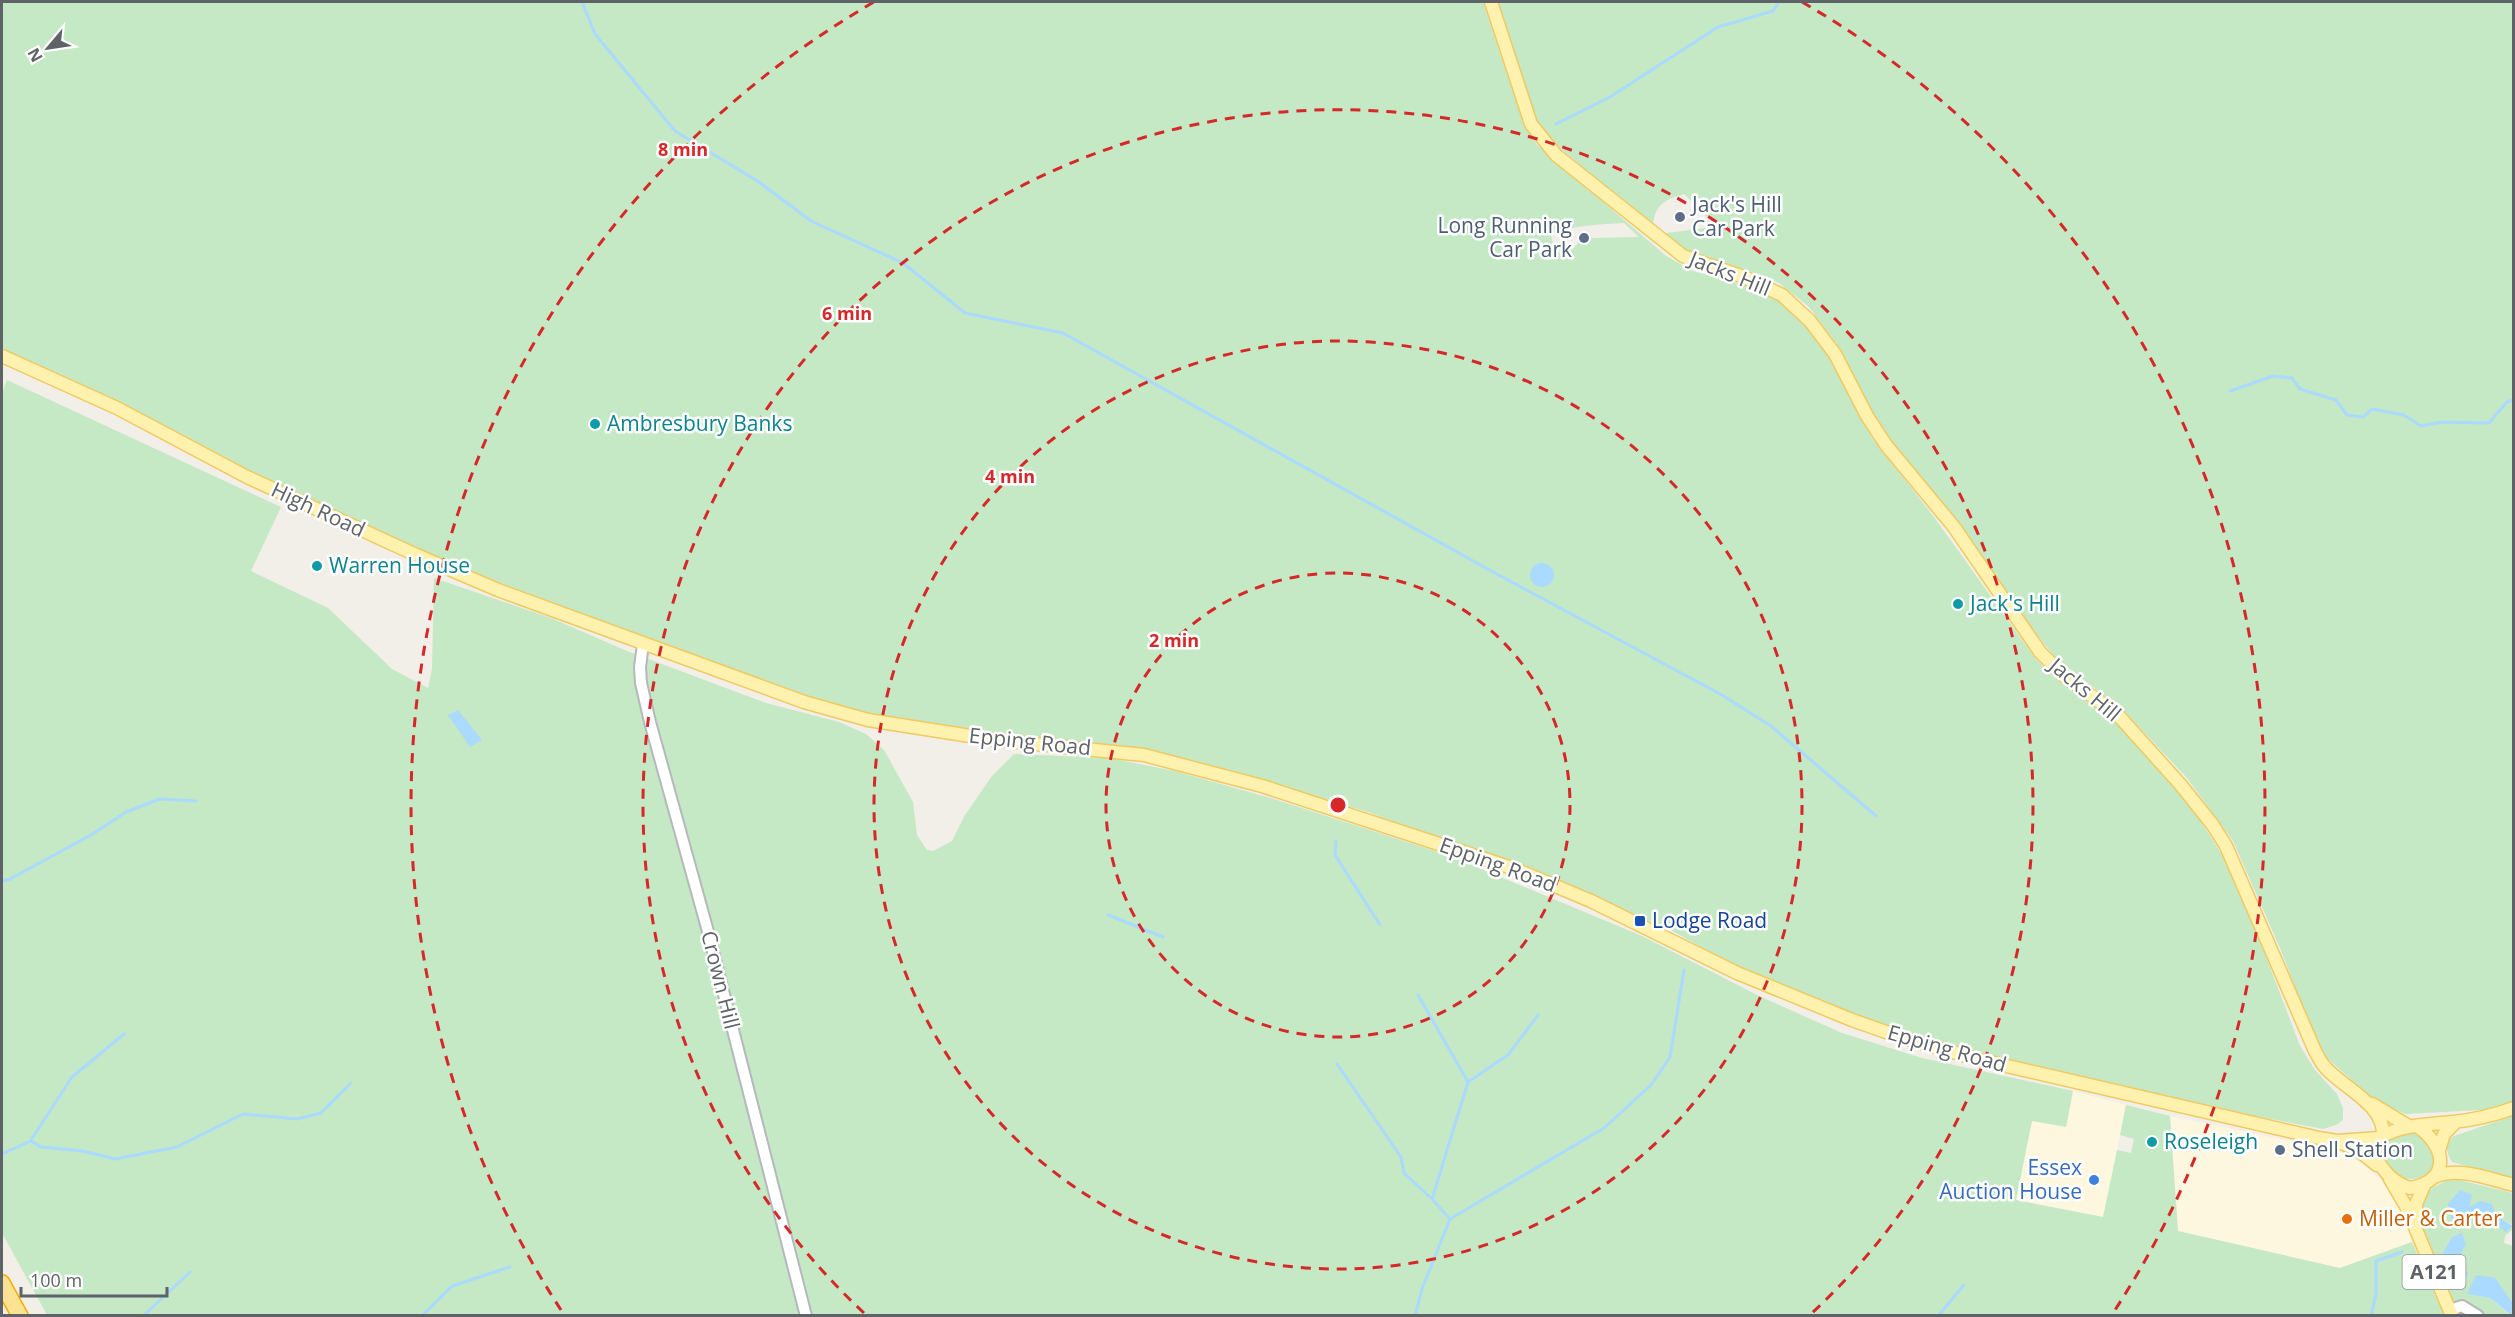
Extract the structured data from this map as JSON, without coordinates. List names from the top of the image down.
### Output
{
  "streets": {
    "main road": [
      "Jacks Hill",
      "High Road",
      "Epping Road",
      "A121"
    ],
    "street": ["Crown Hill"]
  },
  "crossings": [
    ["High Road", "Epping Road"],
    ["High Road", "Crown Hill"],
    ["Epping Road", "Crown Hill"],
    ["Epping Road", "A121"]
  ],
  "places": {
    "other": [
      "Jack's Hill Car Park",
      "Long Running Car Park",
      "Ambresbury Banks",
      "Warren House",
      "Jack's Hill",
      "Roseleigh",
      "Shell Station",
      "Essex Auction House",
      "Miller & Carter"
    ],
    "transit": ["Lodge Road"]
  },
  "scale_bar": "100 m",
  "north": "bottom left",
  "rings": [
    "8 min",
    "6 min",
    "4 min",
    "2 min"
  ]
}
